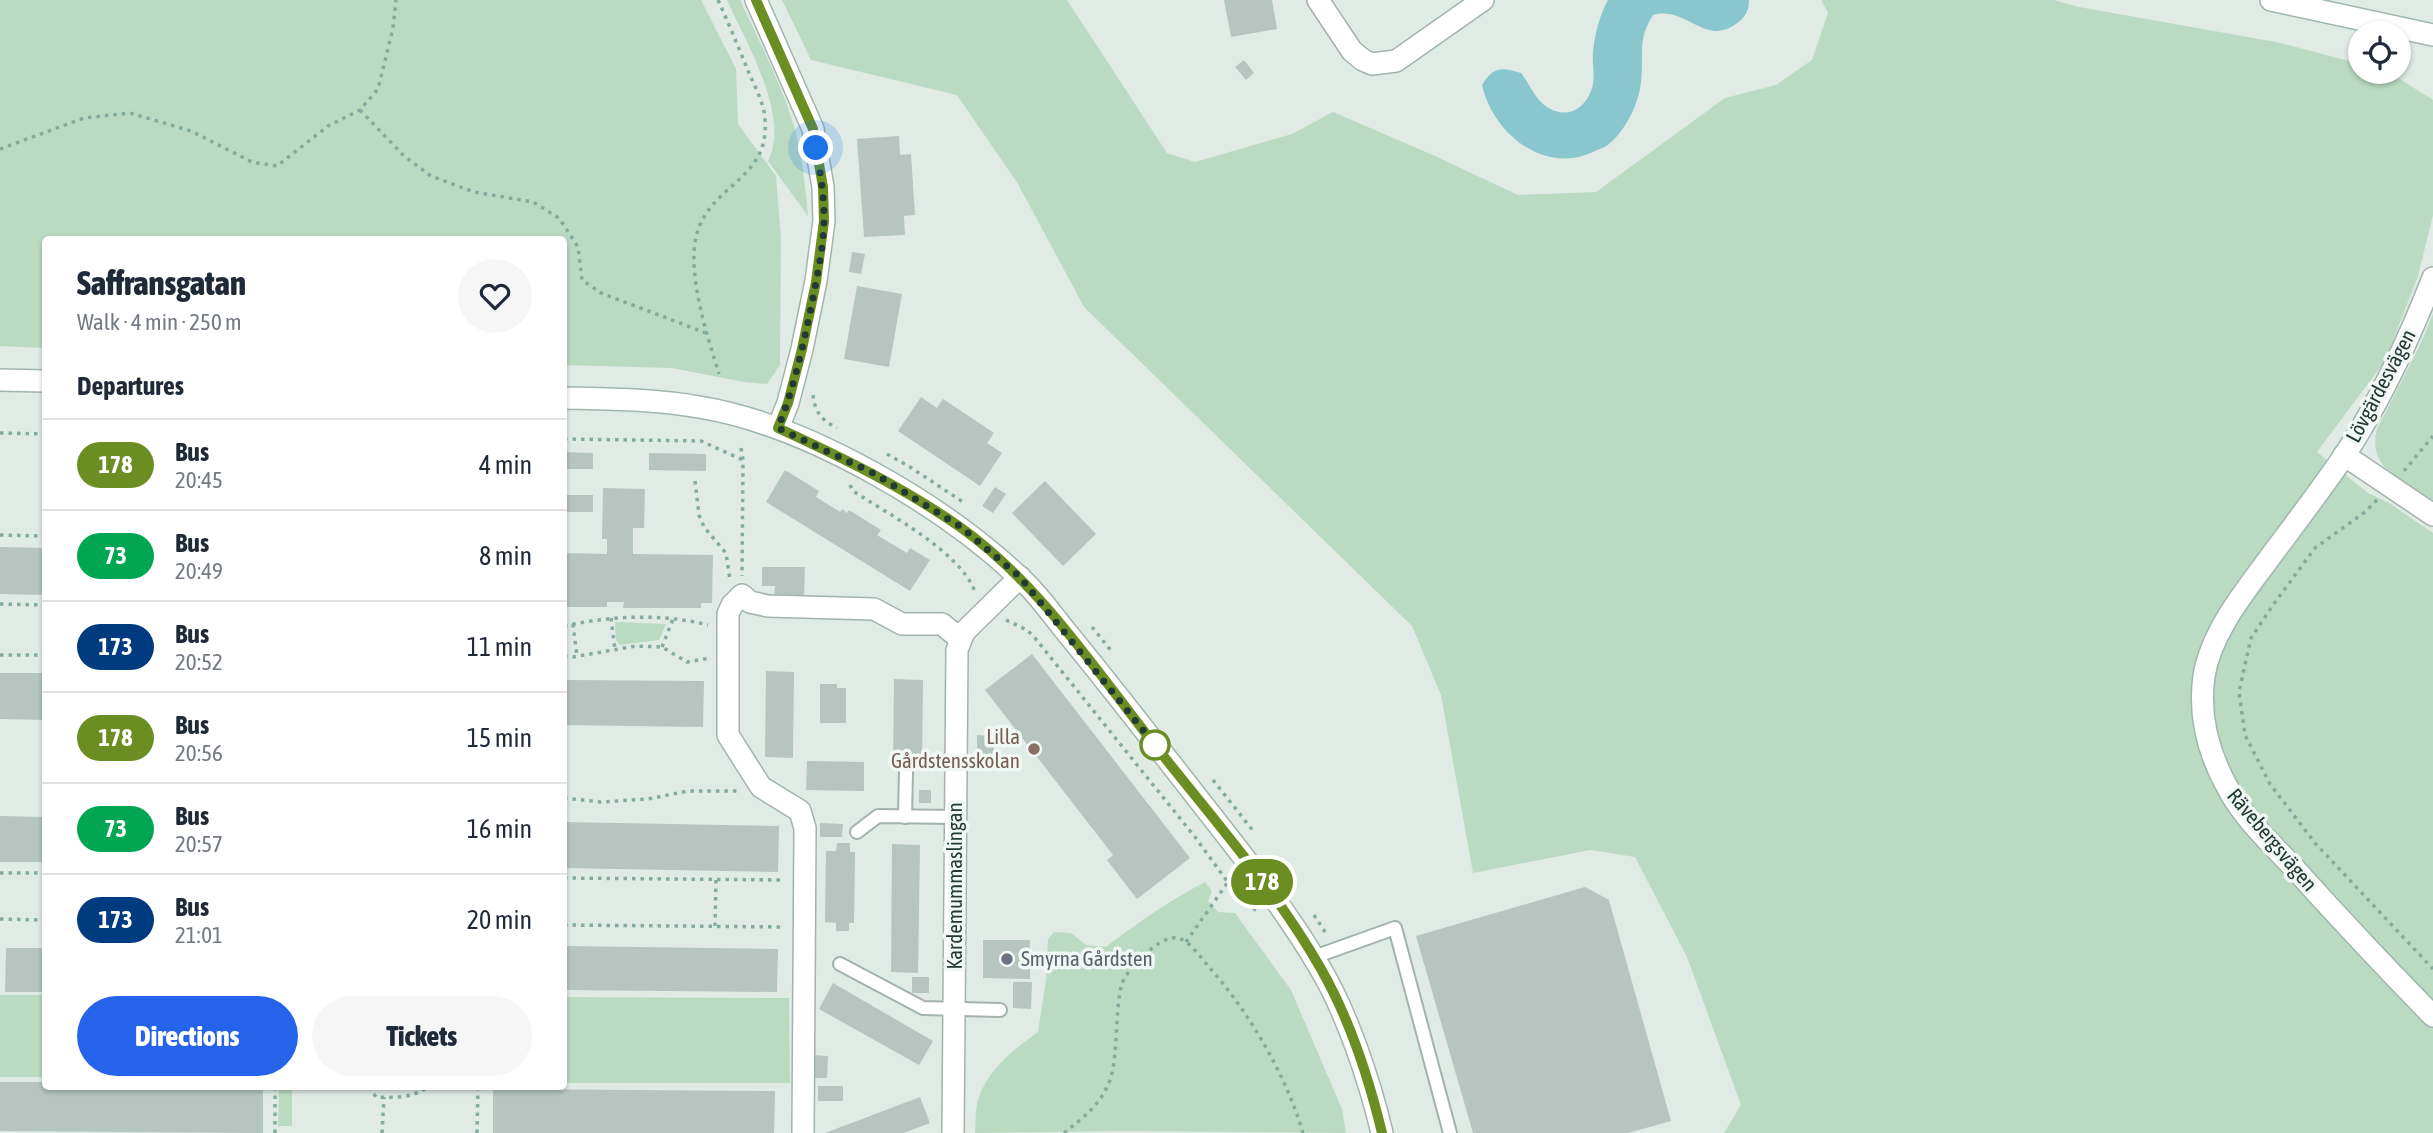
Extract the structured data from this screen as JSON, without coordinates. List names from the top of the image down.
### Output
{
  "streets": {
    "street": ["Lövgärdesvägen", "Rävebergsvägen", "Kardemummaslingan"]
  },
  "crossings": [
    ["Lövgärdesvägen", "Rävebergsvägen"]
  ],
  "places": ["Lilla Gårdstensskolan", "Smyrna Gårdsten"],
  "lines": ["bus line 178"],
  "page": {
    "on_map": "178",
    "heading": [
      ["Saffransgatan", "Walk · 4 min · 250 m"],
      "Departures"
    ],
    "list": [
      {
        "mark": "178",
        "name": "Bus",
        "note": "20:45",
        "value": "4 min"
      },
      {
        "mark": "73",
        "name": "Bus",
        "note": "20:49",
        "value": "8 min"
      },
      {
        "mark": "173",
        "name": "Bus",
        "note": "20:52",
        "value": "11 min"
      },
      {
        "mark": "178",
        "name": "Bus",
        "note": "20:56",
        "value": "15 min"
      },
      {
        "mark": "73",
        "name": "Bus",
        "note": "20:57",
        "value": "16 min"
      },
      {
        "mark": "173",
        "name": "Bus",
        "note": "21:01",
        "value": "20 min"
      }
    ],
    "buttons": ["Directions", "Tickets"]
  }
}
